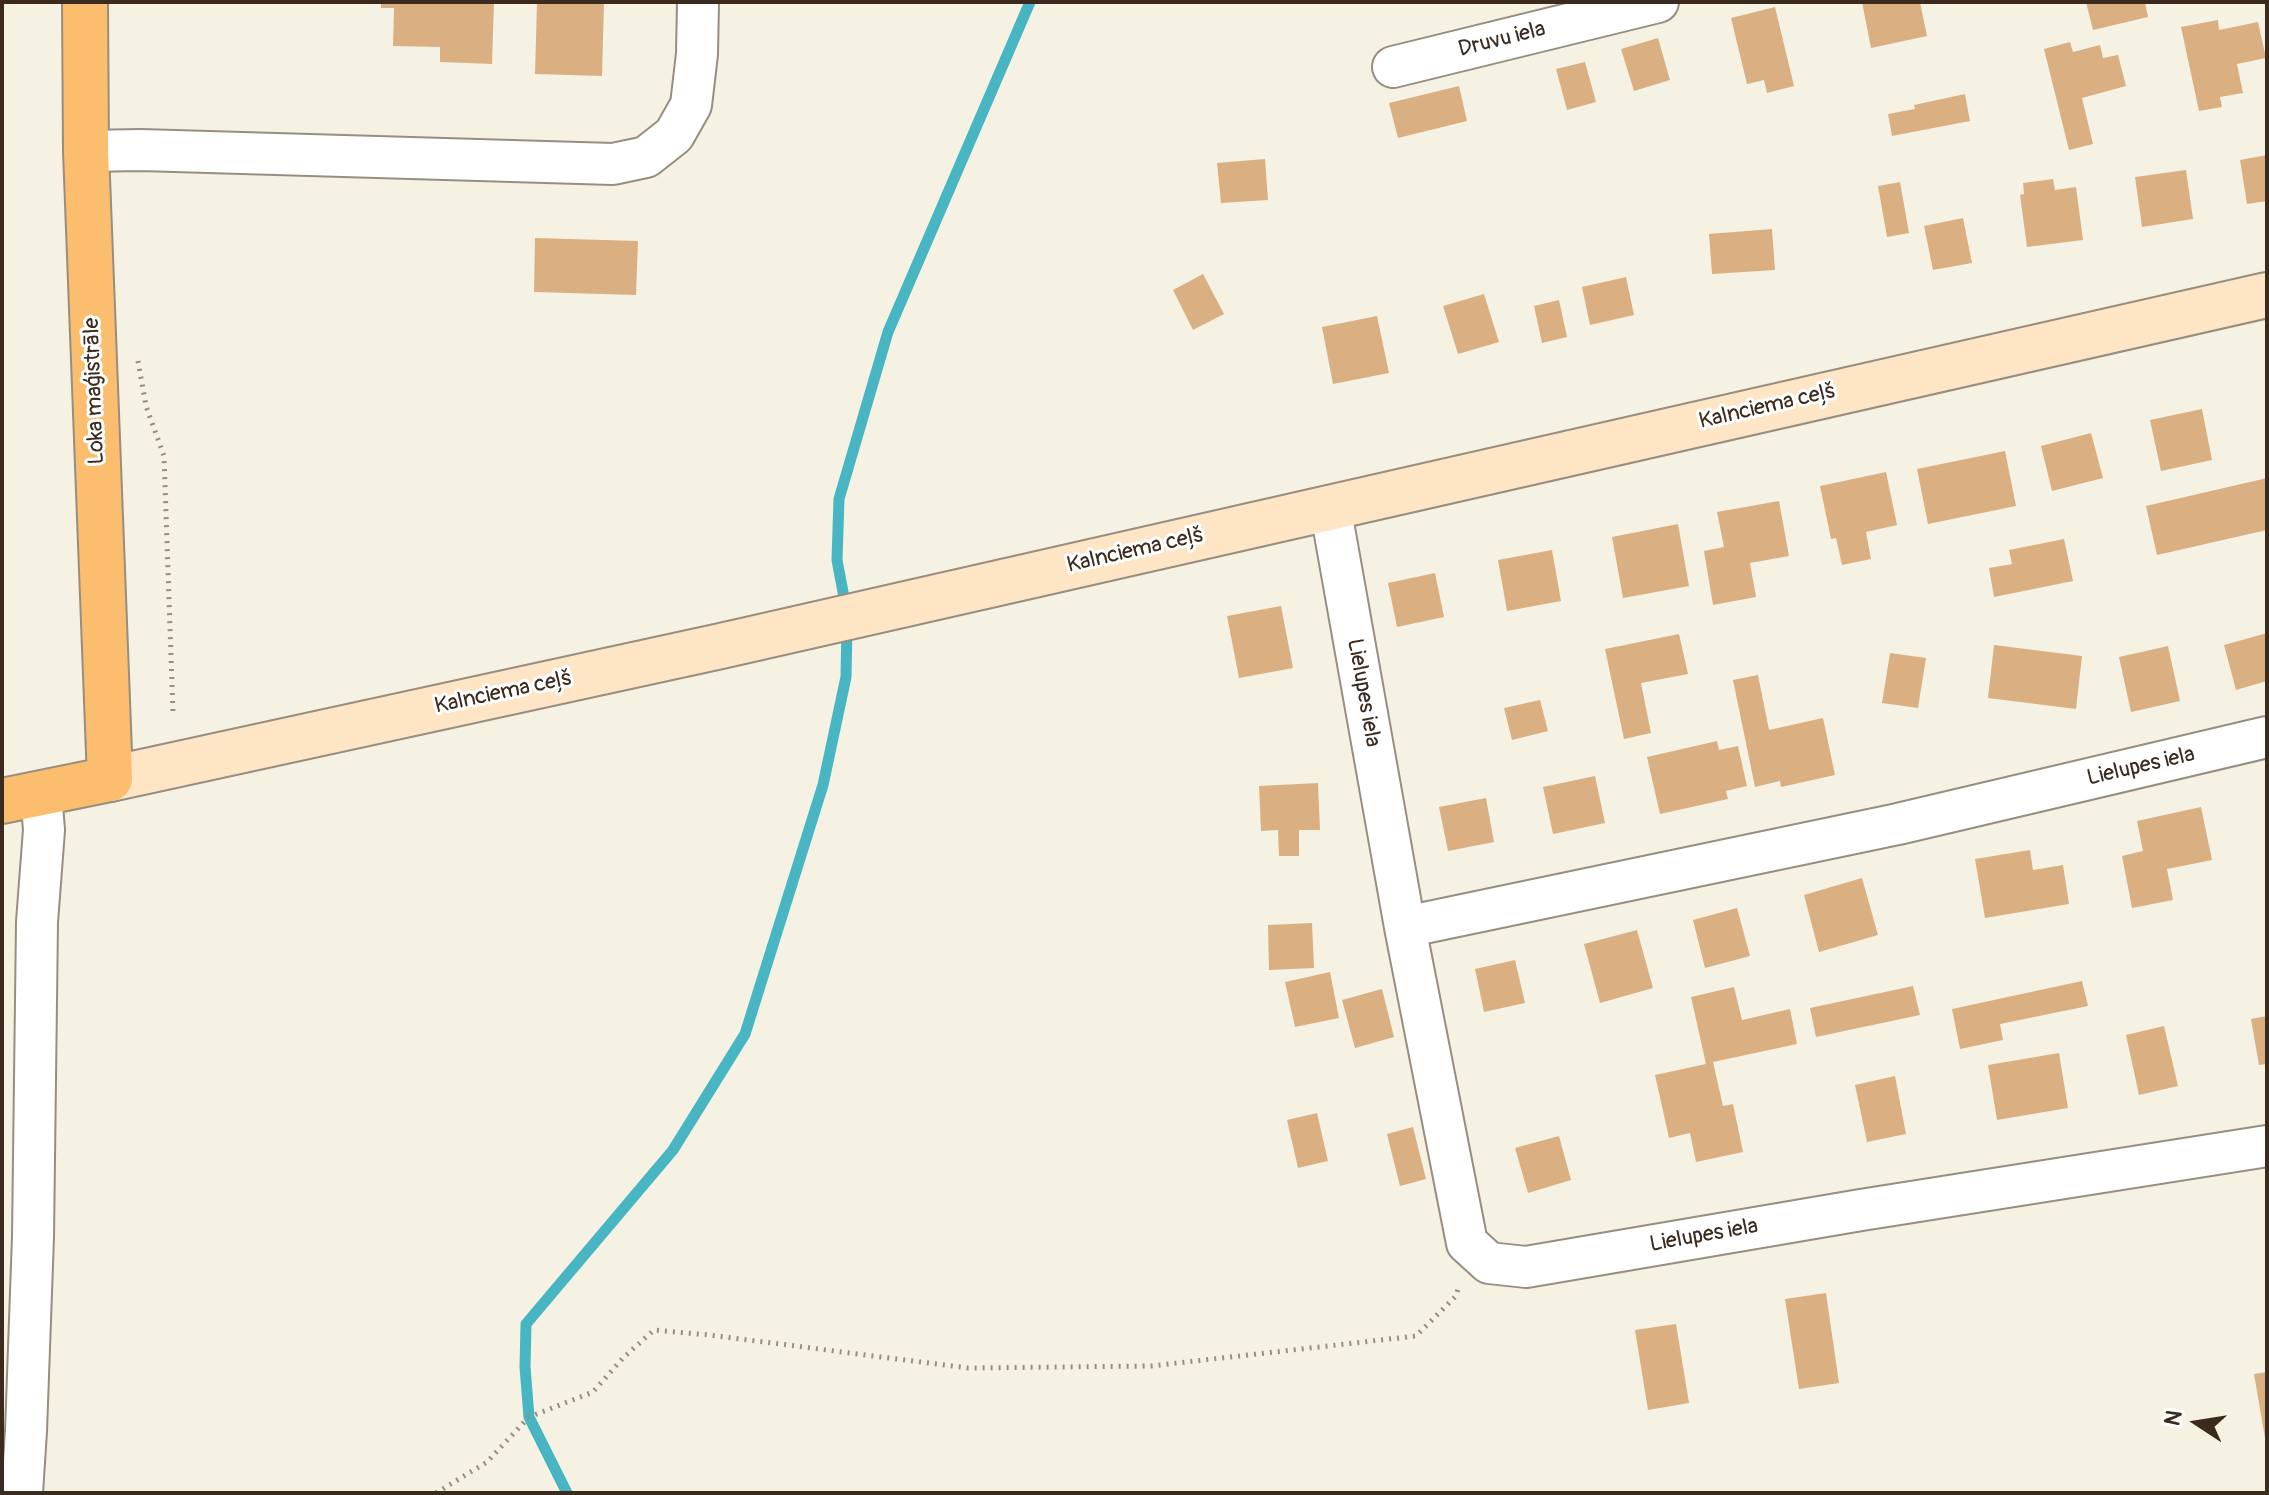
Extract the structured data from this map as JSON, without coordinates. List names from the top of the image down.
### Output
{
  "streets": {
    "main road": ["Loka maģistrāle", "Kalnciema ceļš"],
    "street": ["Druvu iela", "Lielupes iela"]
  },
  "crossings": [
    ["Loka maģistrāle", "Kalnciema ceļš"],
    ["Kalnciema ceļš", "Lielupes iela"]
  ],
  "north": "left"
}
